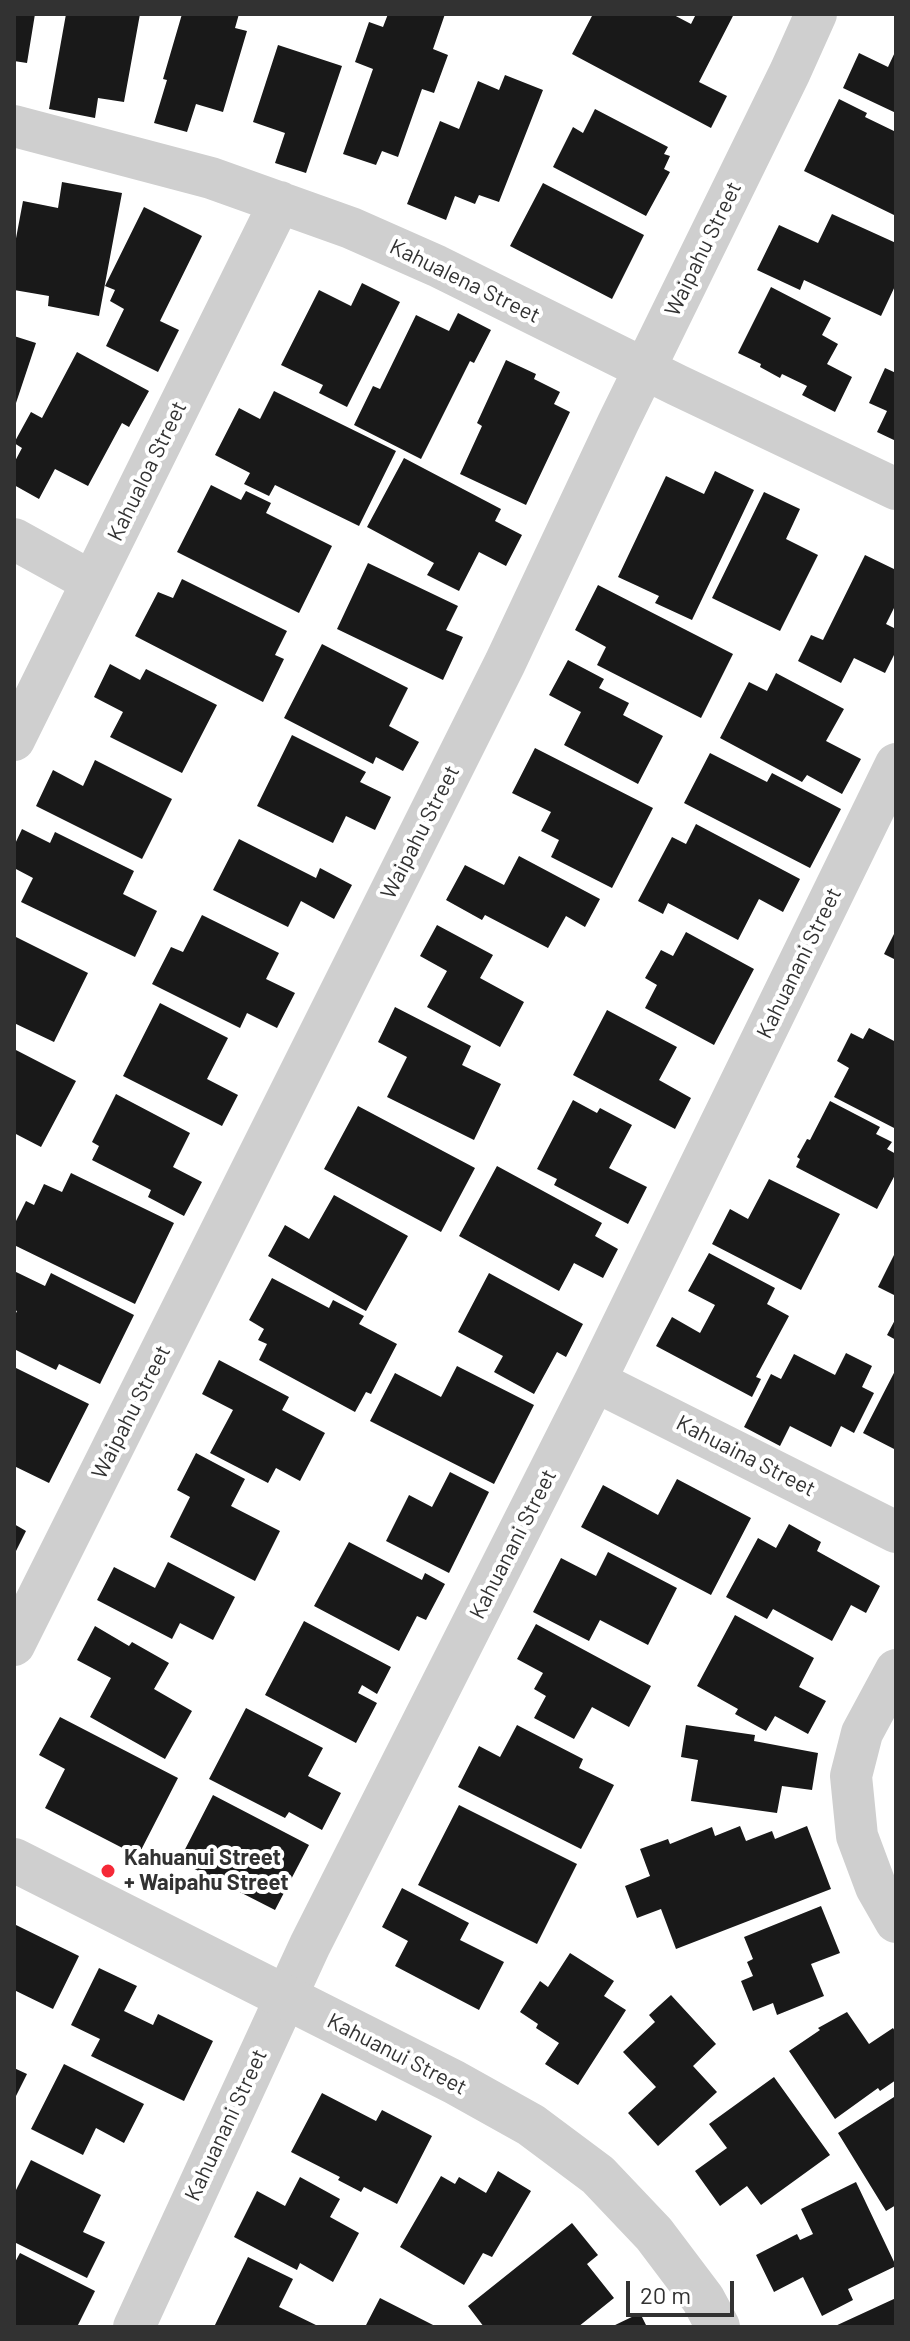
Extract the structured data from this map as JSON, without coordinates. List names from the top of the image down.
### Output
{
  "streets": {
    "street": [
      "Waipahu Street",
      "Kahualena Street",
      "Kahualoa Street",
      "Kahuanani Street",
      "Kahuaina Street",
      "Kahuanui Street"
    ]
  },
  "crossings": [
    ["Waipahu Street", "Kahualena Street"],
    ["Kahualena Street", "Kahualoa Street"],
    ["Kahuanani Street", "Kahuaina Street"],
    ["Kahuanani Street", "Kahuanui Street"]
  ],
  "places": ["Kahuanui Street + Waipahu Street"],
  "scale_bar": "20 m"
}
